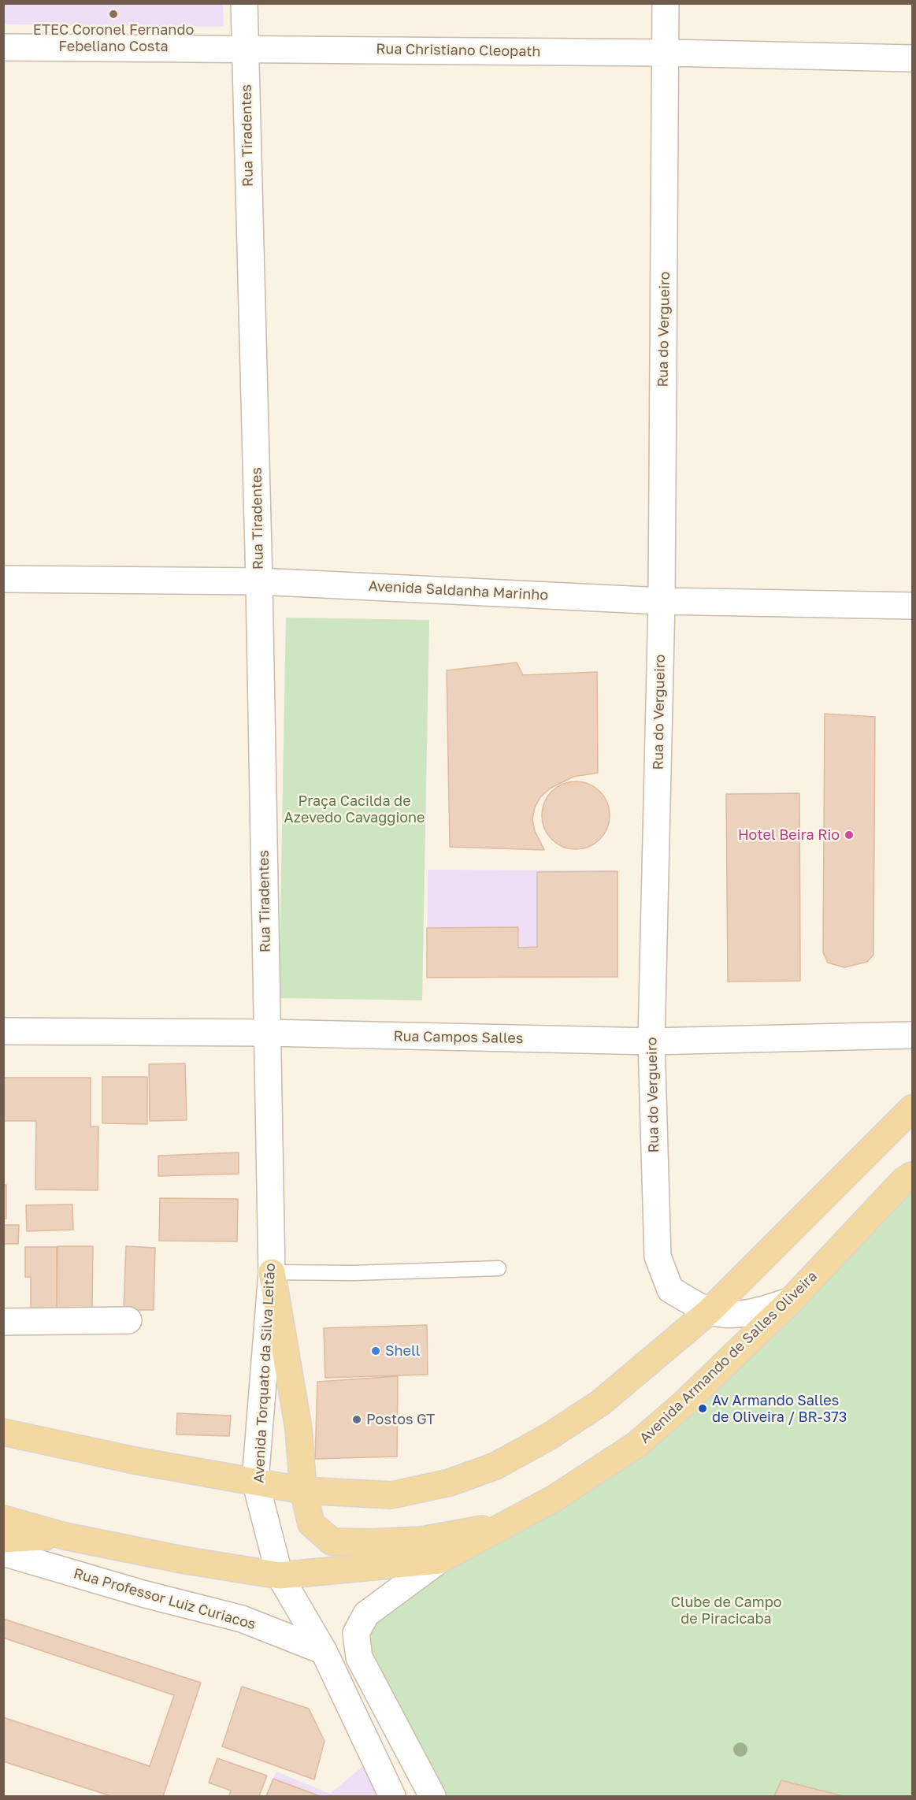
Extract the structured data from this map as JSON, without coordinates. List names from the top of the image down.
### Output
{
  "streets": {
    "main road": ["Avenida Armando de Salles Oliveira"],
    "street": [
      "Rua Christiano Cleopath",
      "Rua Tiradentes",
      "Rua do Vergueiro",
      "Avenida Saldanha Marinho",
      "Rua Campos Salles",
      "Avenida Torquato da Silva Leitão",
      "Rua Professor Luiz Curiacos"
    ]
  },
  "crossings": [
    ["Rua Christiano Cleopath", "Rua Tiradentes"],
    ["Rua Christiano Cleopath", "Rua do Vergueiro"],
    ["Rua Tiradentes", "Avenida Saldanha Marinho"],
    ["Rua Tiradentes", "Rua Campos Salles"],
    ["Rua Tiradentes", "Avenida Torquato da Silva Leitão"],
    ["Rua do Vergueiro", "Avenida Saldanha Marinho"],
    ["Rua do Vergueiro", "Rua Campos Salles"],
    ["Rua do Vergueiro", "Avenida Armando de Salles Oliveira"],
    ["Rua Campos Salles", "Avenida Torquato da Silva Leitão"],
    ["Avenida Armando de Salles Oliveira", "Avenida Torquato da Silva Leitão"],
    ["Avenida Torquato da Silva Leitão", "Rua Professor Luiz Curiacos"]
  ],
  "parks": ["Praça Cacilda de Azevedo Cavaggione", "Clube de Campo de Piracicaba"],
  "places": [
    "ETEC Coronel Fernando Febeliano Costa",
    "Hotel Beira Rio",
    "Shell",
    "Av Armando Salles de Oliveira / BR-373",
    "Postos GT"
  ]
}
